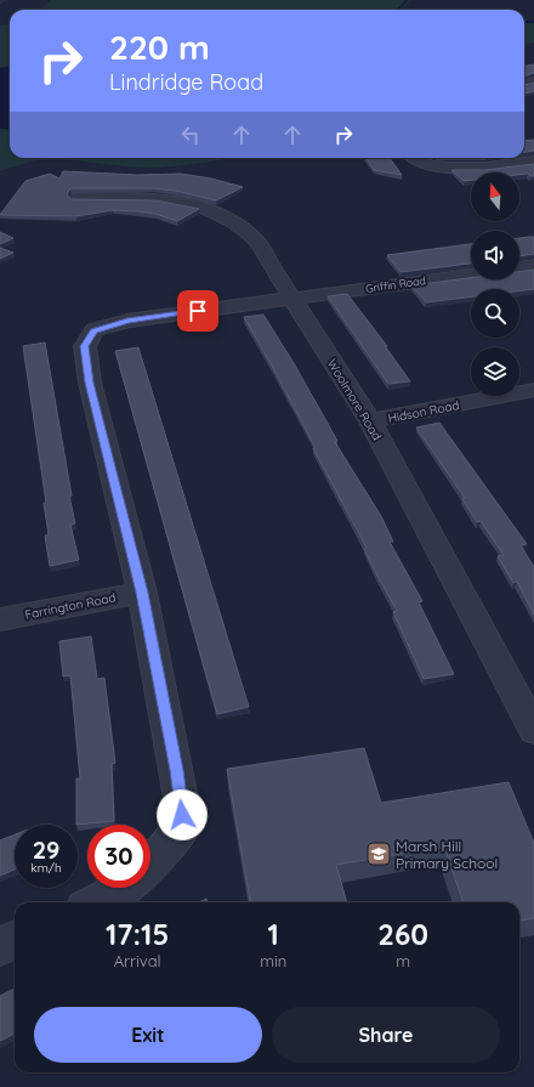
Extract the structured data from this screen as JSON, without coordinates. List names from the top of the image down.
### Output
{
  "streets": {
    "street": [
      "Griffin Road",
      "Woolmore Road",
      "Hidson Road",
      "Farrington Road"
    ]
  },
  "crossings": [
    ["Griffin Road", "Woolmore Road"],
    ["Griffin Road", "Farrington Road"],
    ["Woolmore Road", "Hidson Road"]
  ],
  "places": {
    "school or university": ["Marsh Hill Primary School"]
  },
  "north": "top",
  "page": {
    "turn": ["220 m", "Lindridge Road"],
    "speed": "29 km/h",
    "limit": "30",
    "eta": [
      "17:15",
      "Arrival",
      "1",
      "min",
      "260",
      "m"
    ],
    "buttons": ["Exit", "Share"]
  }
}
